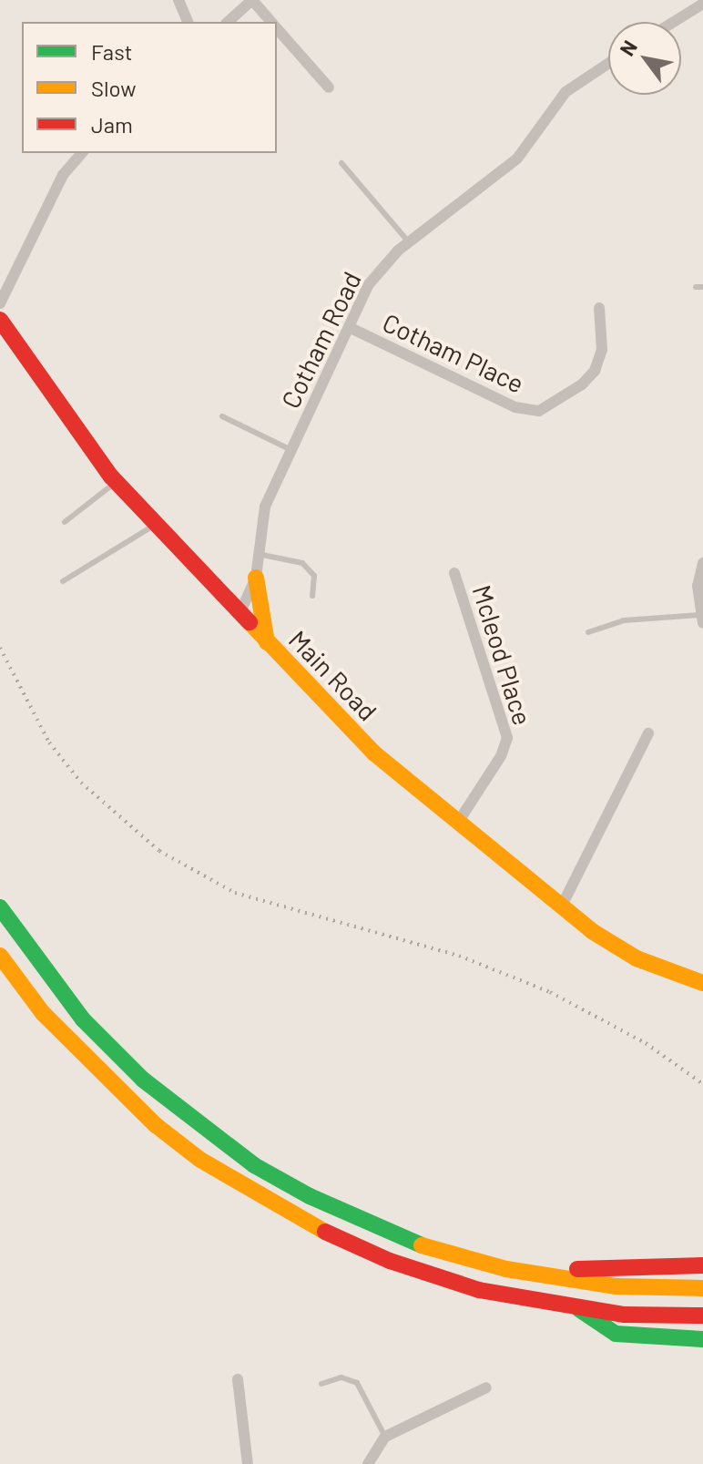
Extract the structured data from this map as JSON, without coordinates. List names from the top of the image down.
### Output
{
  "streets": {
    "main road": ["Main Road"],
    "street": ["Cotham Road", "Cotham Place", "Mcleod Place"]
  },
  "crossings": [
    ["Cotham Road", "Cotham Place"],
    ["Cotham Road", "Main Road"],
    ["Mcleod Place", "Main Road"]
  ],
  "legend": ["Fast", "Slow", "Jam"],
  "north": "top left"
}
